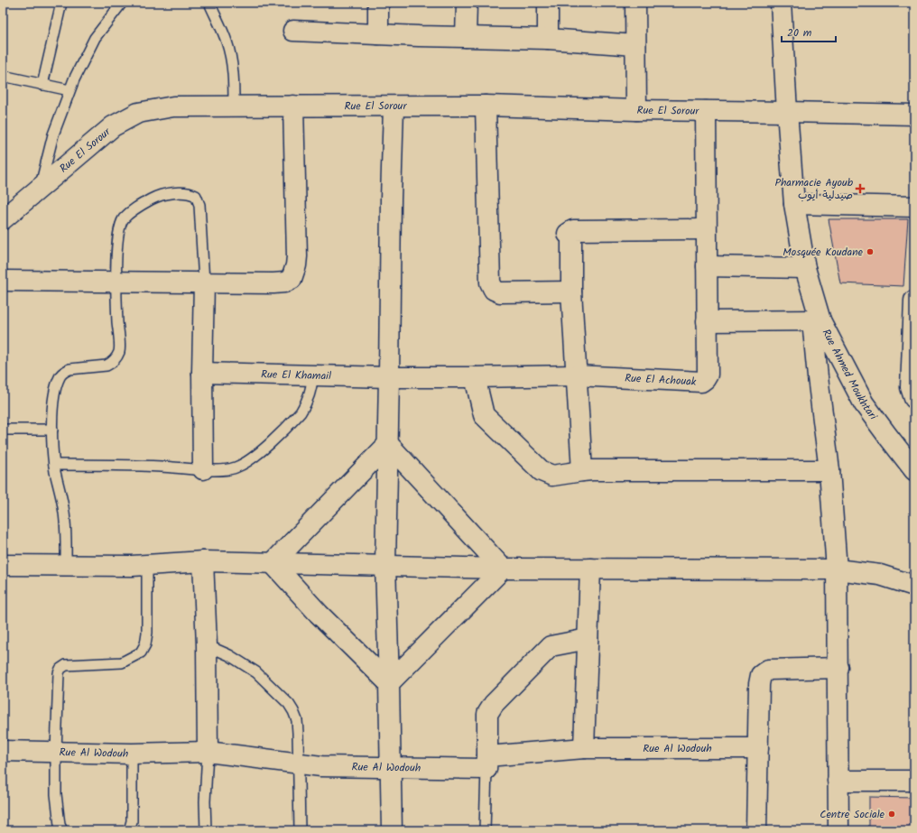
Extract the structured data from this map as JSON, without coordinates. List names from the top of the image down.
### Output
{
  "streets": {
    "street": [
      "Rue El Sorour",
      "Rue Ahmed Moukhtari",
      "Rue El Khamail",
      "Rue El Achouak",
      "Rue Al Wodouh"
    ]
  },
  "crossings": [
    ["Rue El Sorour", "Rue Ahmed Moukhtari"],
    ["Rue El Sorour", "Rue El Achouak"],
    ["Rue El Khamail", "Rue El Achouak"]
  ],
  "places": {
    "health": ["Pharmacie Ayoub صيدلية أيوب"],
    "other": ["Mosquée Koudane", "Centre Sociale"]
  },
  "scale_bar": "20 m"
}
